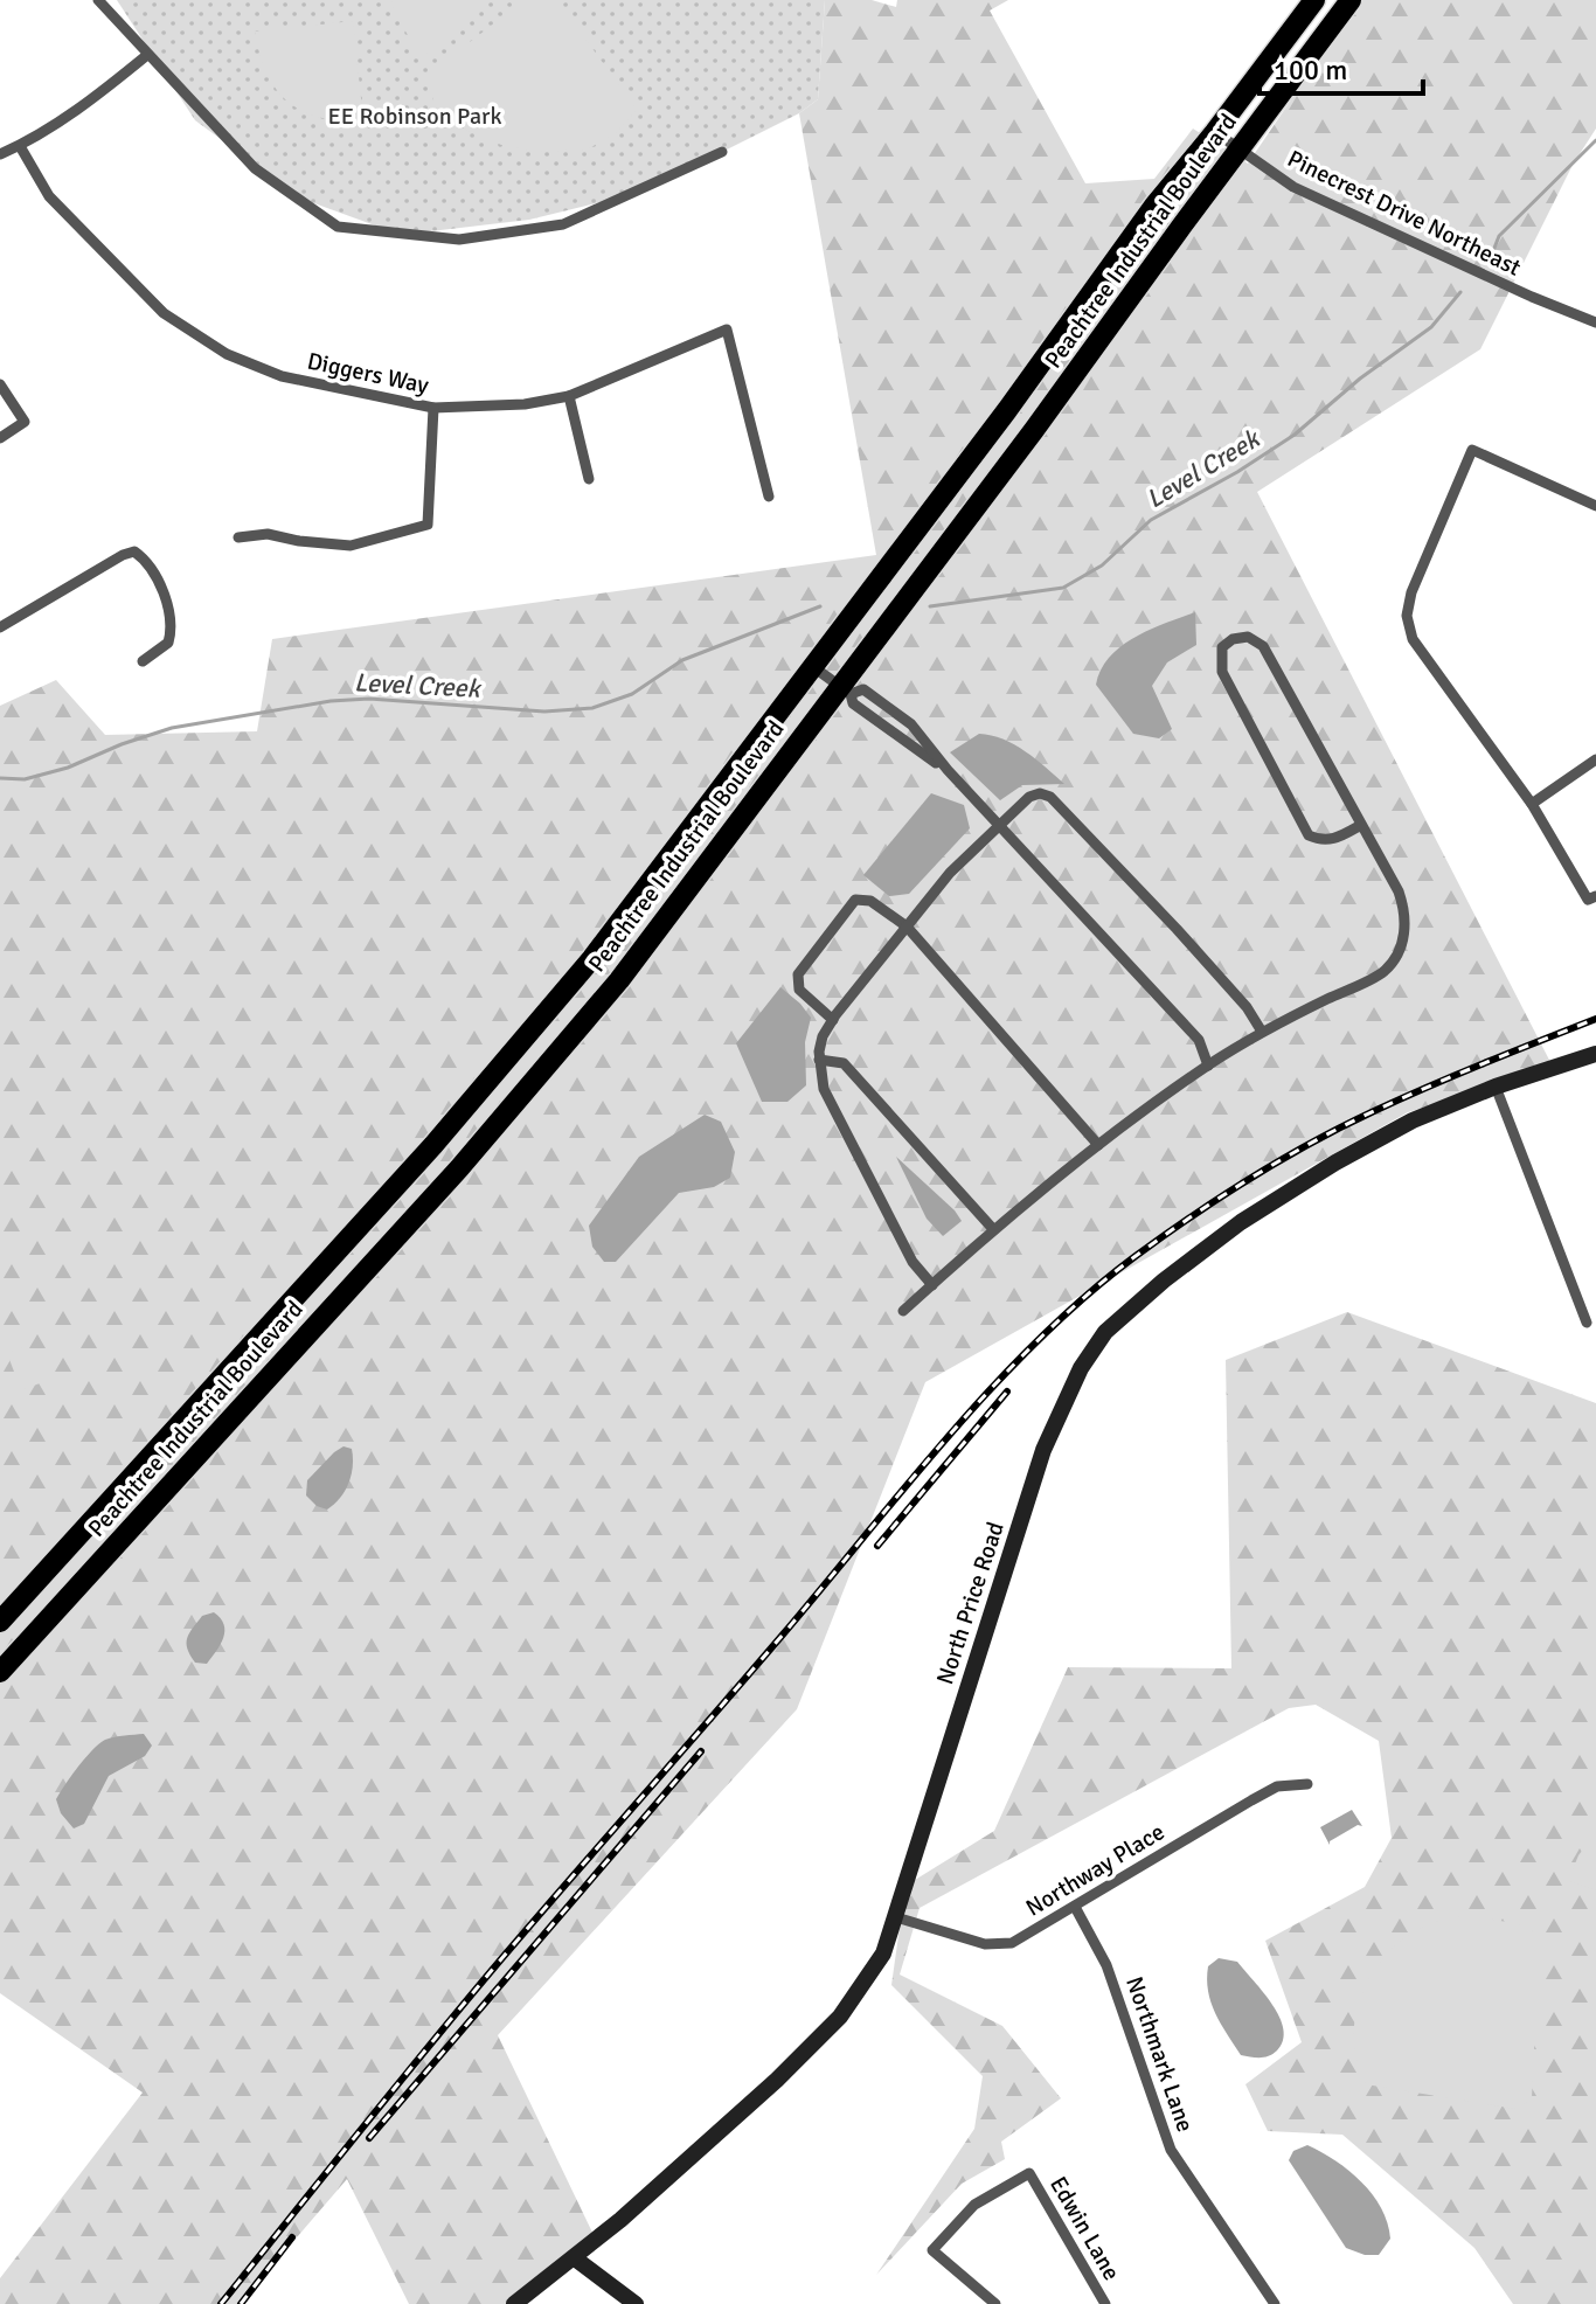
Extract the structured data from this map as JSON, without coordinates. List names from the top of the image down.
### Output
{
  "streets": {
    "highway": ["Peachtree Industrial Boulevard"],
    "street": [
      "Pinecrest Drive Northeast",
      "Diggers Way",
      "North Price Road",
      "Northway Place",
      "Northmark Lane",
      "Edwin Lane"
    ]
  },
  "crossings": [
    ["Pinecrest Drive Northeast", "Peachtree Industrial Boulevard"],
    ["North Price Road", "Northway Place"],
    ["Northway Place", "Northmark Lane"]
  ],
  "water": ["Level Creek"],
  "parks": ["EE Robinson Park"],
  "scale_bar": "100 m"
}
